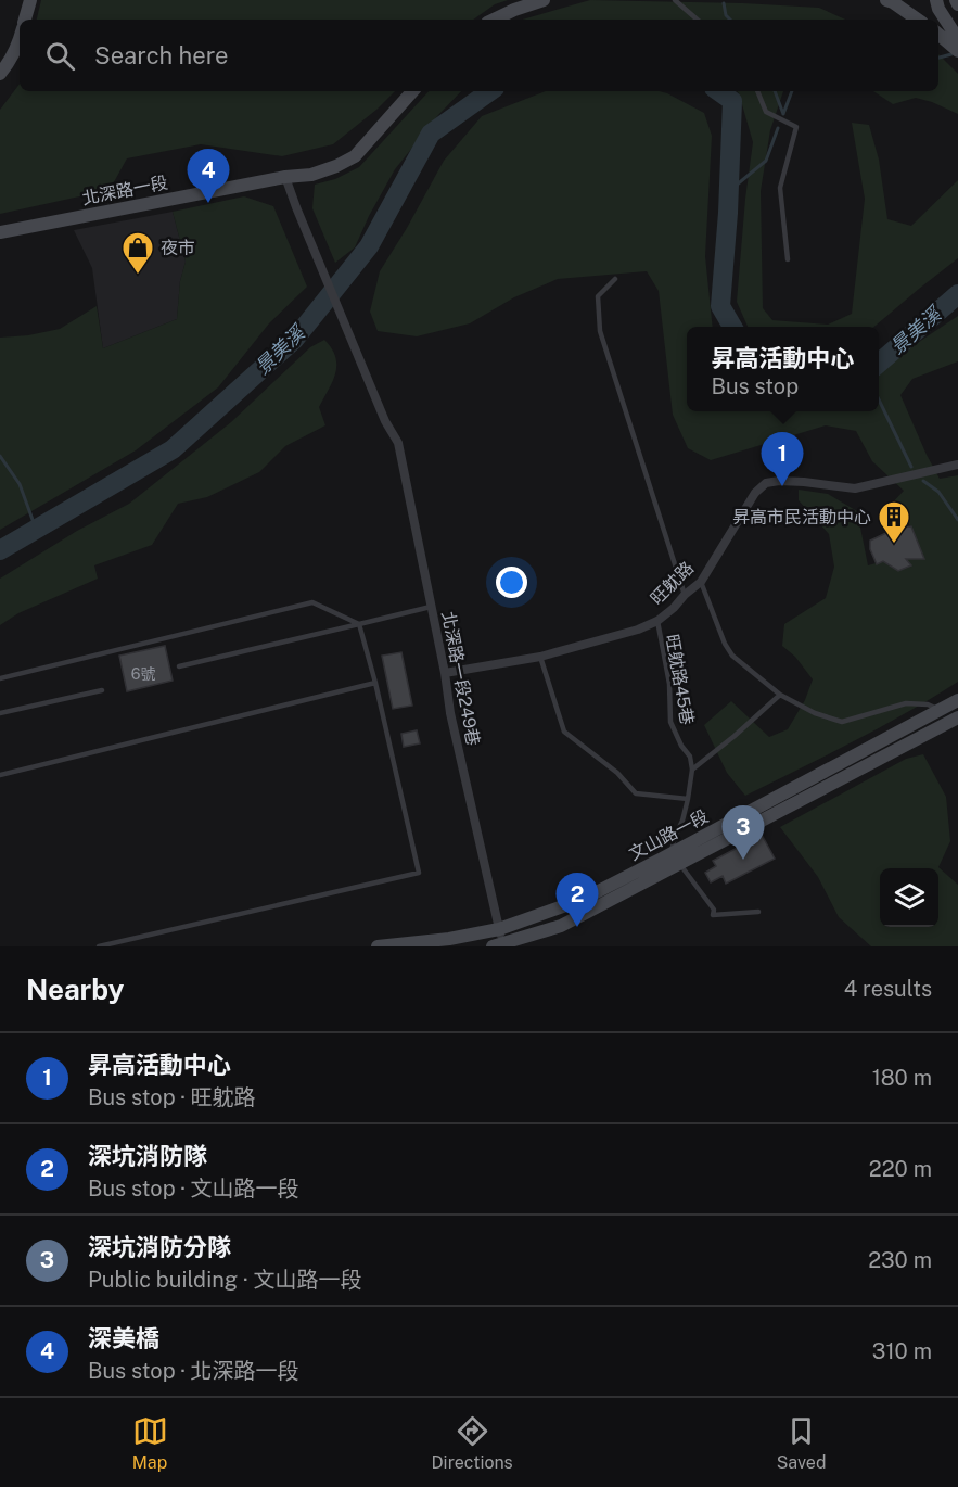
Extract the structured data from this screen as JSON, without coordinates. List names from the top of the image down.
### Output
{
  "streets": {
    "main road": ["北深路一段", "文山路一段"],
    "street": ["旺躭路", "北深路一段249巷"],
    "lane": ["旺躭路45巷"]
  },
  "crossings": [
    ["北深路一段", "北深路一段249巷"],
    ["旺躭路", "北深路一段249巷"],
    ["旺躭路", "旺躭路45巷"],
    ["北深路一段249巷", "文山路一段"]
  ],
  "water": ["景美溪"],
  "places": {
    "shop": ["夜市"],
    "building": ["昇高市民活動中心"]
  },
  "house_numbers": ["6號"],
  "page": {
    "search": "Search here",
    "pins": [
      "4",
      "1",
      "3",
      "2"
    ],
    "popup": ["昇高活動中心", "Bus stop"],
    "heading": ["Nearby", "4 results"],
    "list": [
      {
        "mark": "1",
        "name": "昇高活動中心",
        "note": "Bus stop · 旺躭路",
        "value": "180 m"
      },
      {
        "mark": "2",
        "name": "深坑消防隊",
        "note": "Bus stop · 文山路一段",
        "value": "220 m"
      },
      {
        "mark": "3",
        "name": "深坑消防分隊",
        "note": "Public building · 文山路一段",
        "value": "230 m"
      },
      {
        "mark": "4",
        "name": "深美橋",
        "note": "Bus stop · 北深路一段",
        "value": "310 m"
      }
    ],
    "nav": ["Map", "Directions", "Saved"]
  }
}
